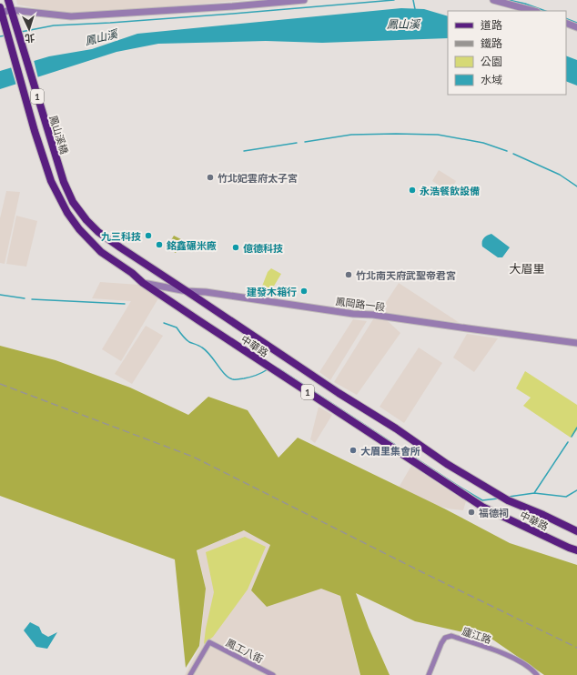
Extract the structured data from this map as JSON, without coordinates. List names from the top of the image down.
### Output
{
  "streets": {
    "main road": ["1", "鳳山溪橋", "中華路"],
    "street": ["鳳岡路一段", "廬江路", "鳳工八街"]
  },
  "crossings": [
    ["1", "鳳山溪橋"],
    ["鳳山溪橋", "中華路"],
    ["鳳岡路一段", "中華路"]
  ],
  "districts": ["大眉里"],
  "water": ["鳳山溪"],
  "places": [
    "竹北妃雲府太子宮",
    "永浩餐飲設備",
    "九三科技",
    "銘鑫碾米廠",
    "億德科技",
    "竹北南天府武聖帝君宮",
    "建發木箱行",
    "大眉里集會所",
    "福德祠"
  ],
  "legend": [
    "道路",
    "鐵路",
    "公園",
    "水域"
  ],
  "north": "bottom"
}
